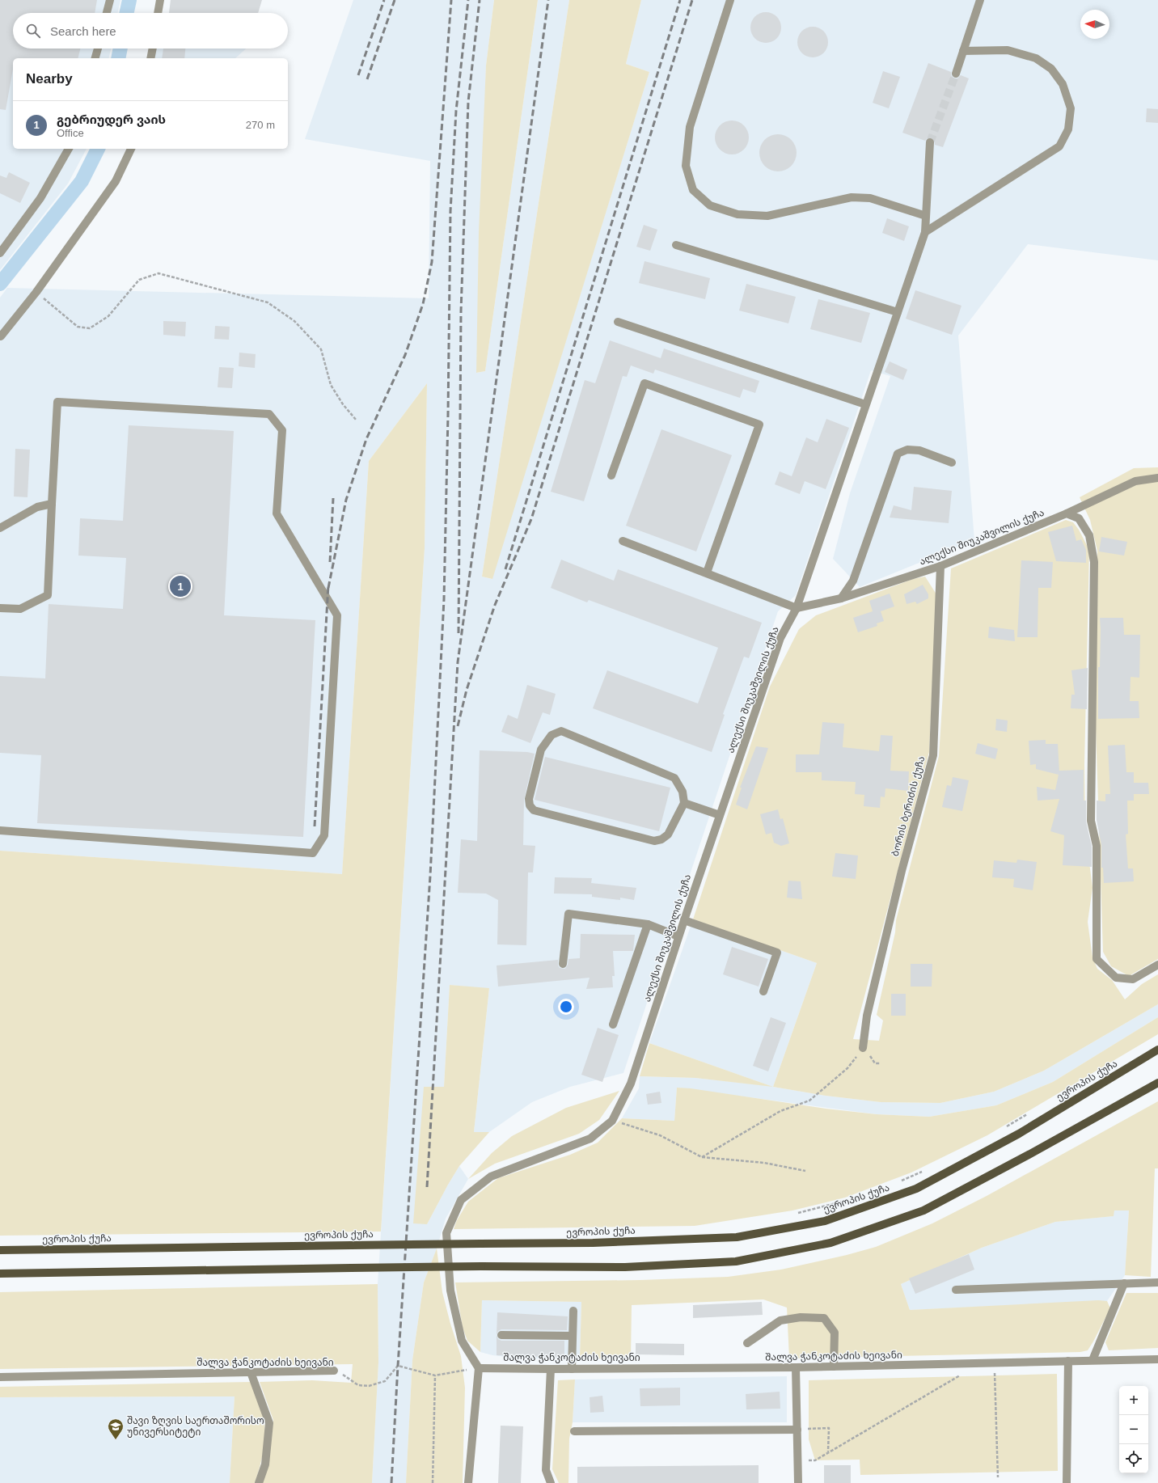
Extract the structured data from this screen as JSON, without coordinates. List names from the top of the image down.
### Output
{
  "streets": {
    "main road": ["ევროპის ქუჩა"],
    "street": ["ალექსი შიუკაშვილის ქუჩა", "ბორის ბერიძის ქუჩა", "შალვა ჭანკოტაძის ხეივანი"]
  },
  "crossings": [
    ["ალექსი შიუკაშვილის ქუჩა", "ბორის ბერიძის ქუჩა"],
    ["ალექსი შიუკაშვილის ქუჩა", "შალვა ჭანკოტაძის ხეივანი"]
  ],
  "places": {
    "school or university": ["შავი ზღვის საერთაშორისო უნივერსიტეტი"]
  },
  "north": "left",
  "page": {
    "search": "Search here",
    "heading": "Nearby",
    "list": [
      {
        "mark": "1",
        "name": "გებრიუდერ ვაის",
        "note": "Office",
        "value": "270 m"
      }
    ],
    "pins": "1",
    "map_buttons": ["+", "−"]
  }
}
